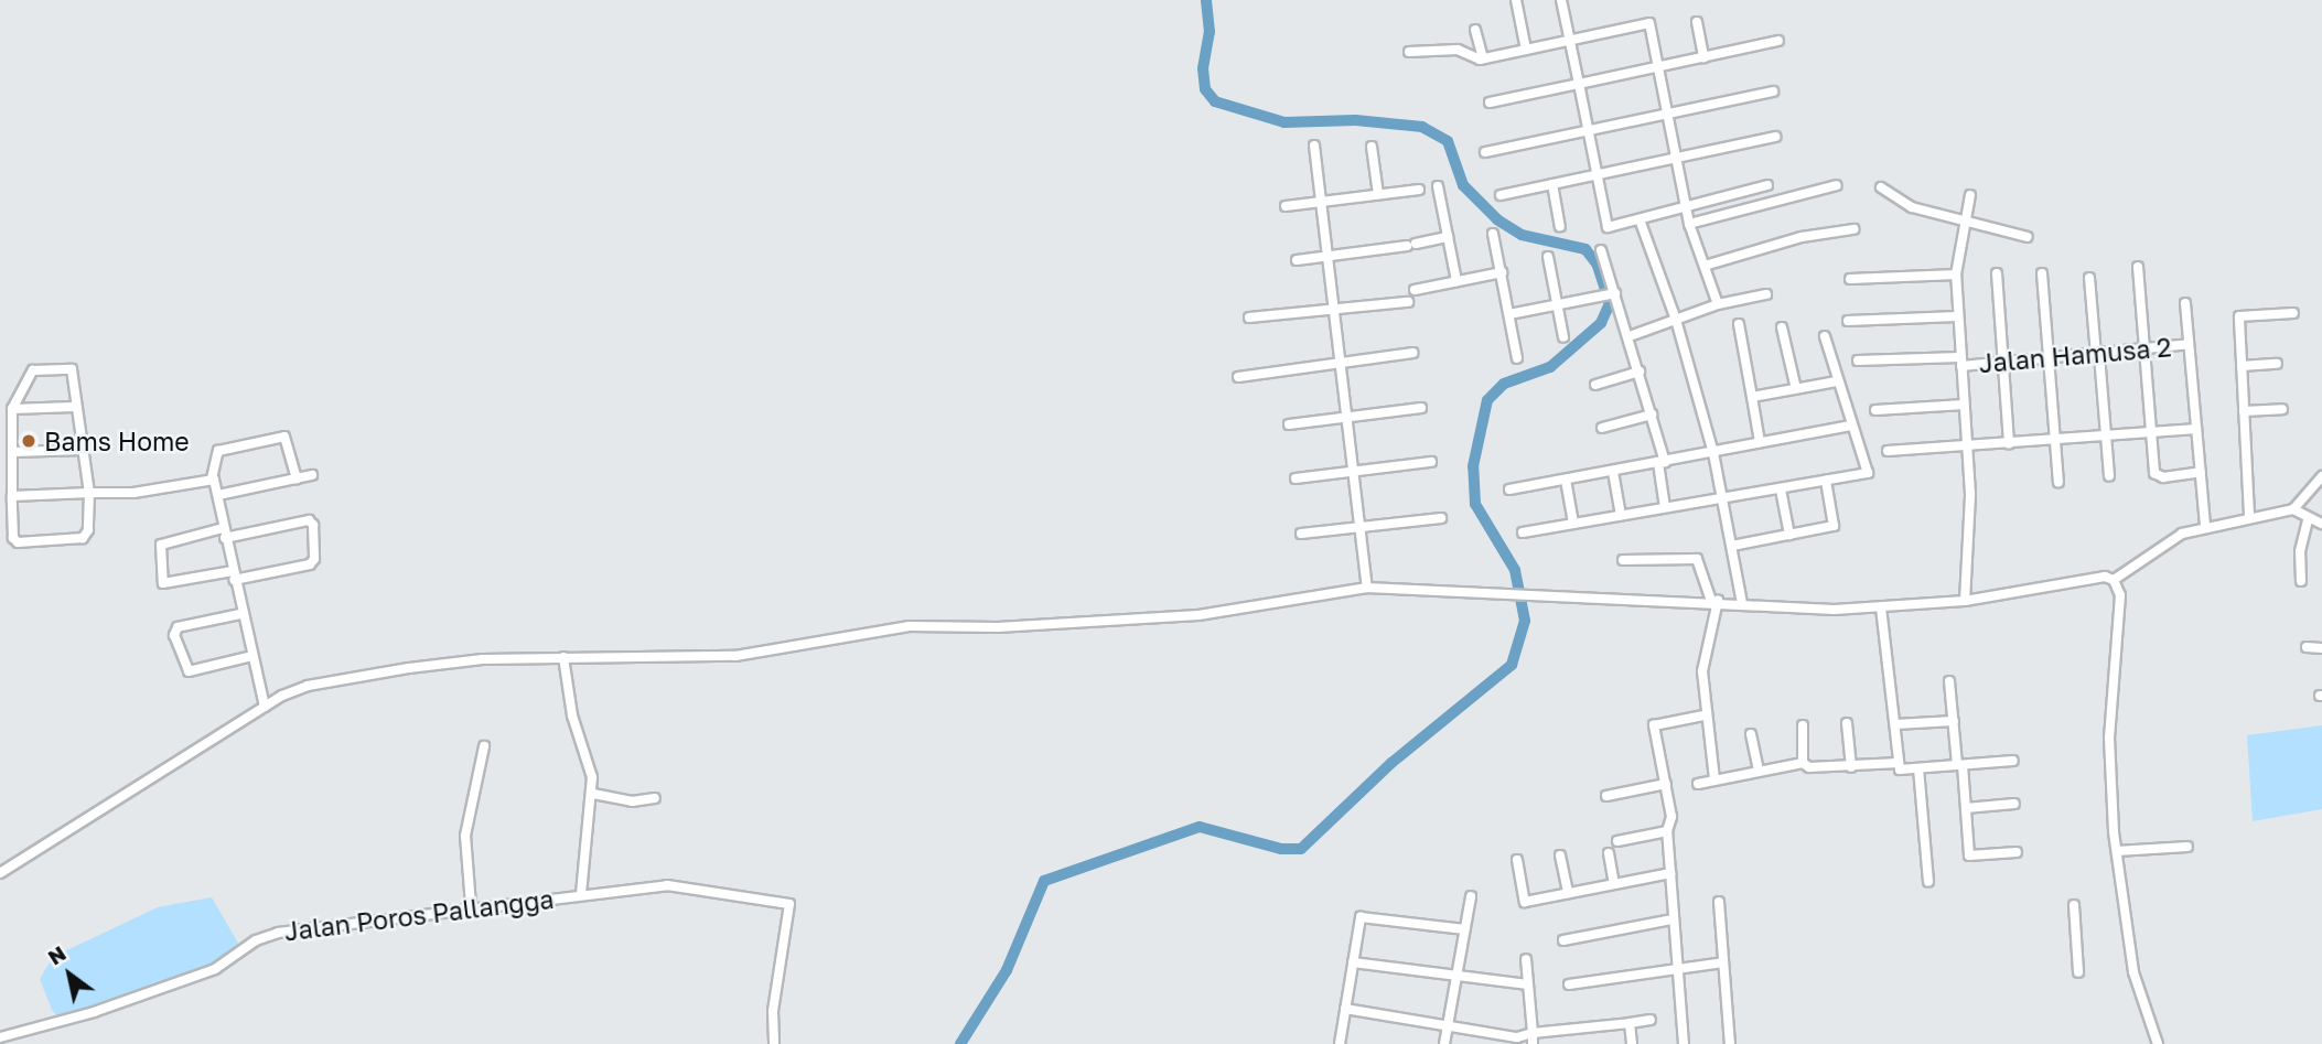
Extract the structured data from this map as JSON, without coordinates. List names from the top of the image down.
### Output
{
  "streets": {
    "street": ["Jalan Hamusa 2", "Jalan Poros Pallangga"]
  },
  "places": ["Bams Home"],
  "north": "top left"
}
